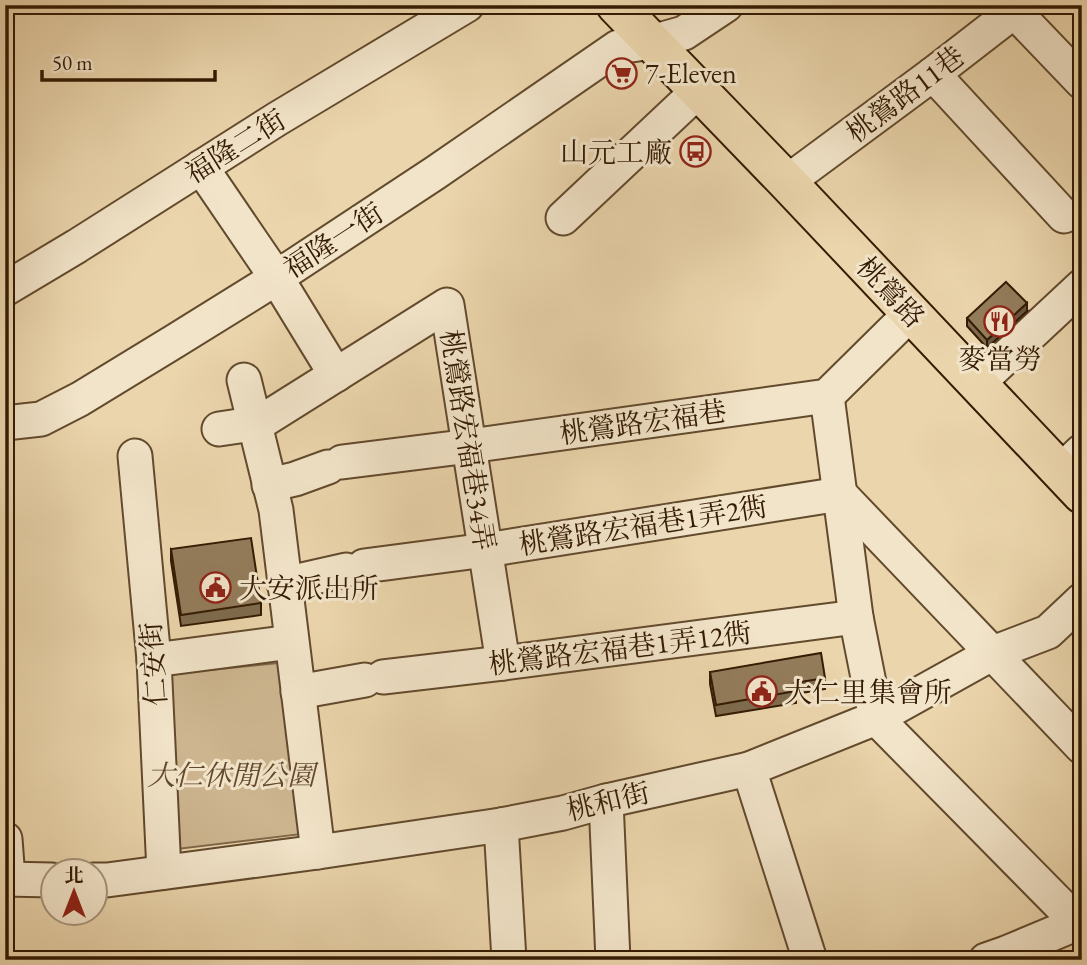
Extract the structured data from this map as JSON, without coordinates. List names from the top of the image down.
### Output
{
  "streets": {
    "main road": ["桃鶯路"],
    "street": [
      "桃鶯路11巷",
      "福隆二街",
      "福隆一街",
      "桃鶯路宏福巷",
      "桃鶯路宏福巷34弄",
      "桃鶯路宏福巷1弄2衖",
      "桃鶯路宏福巷1弄12衖",
      "仁安街",
      "桃和街"
    ]
  },
  "crossings": [
    ["桃鶯路11巷", "桃鶯路"],
    ["福隆一街", "桃鶯路"],
    ["桃鶯路宏福巷", "桃鶯路宏福巷34弄"],
    ["桃鶯路宏福巷34弄", "桃鶯路宏福巷1弄2衖"],
    ["桃鶯路宏福巷34弄", "桃鶯路宏福巷1弄12衖"],
    ["仁安街", "桃和街"]
  ],
  "parks": ["大仁休閒公園"],
  "places": {
    "supermarket": ["7-Eleven"],
    "bus stop": ["山元工廠"],
    "restaurant": ["麥當勞"],
    "public building": ["大安派出所", "大仁里集會所"]
  },
  "scale_bar": "50 m",
  "north": "top"
}
